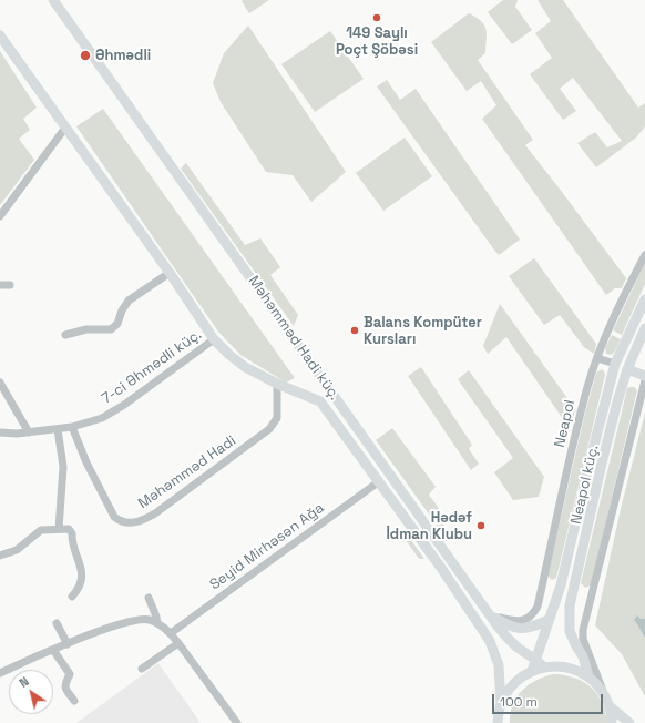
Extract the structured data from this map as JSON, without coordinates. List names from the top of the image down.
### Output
{
  "streets": {
    "main road": ["Məhəmməd Hadi küç.", "Neapol küç."],
    "street": [
      "7-ci Əhmədli küç.",
      "Neapol",
      "Məhəmməd Hadi",
      "Seyid Mirhəsən Ağa"
    ]
  },
  "crossings": [
    ["Məhəmməd Hadi küç.", "Neapol"],
    ["Məhəmməd Hadi küç.", "Neapol küç."],
    ["Məhəmməd Hadi küç.", "Seyid Mirhəsən Ağa"],
    ["7-ci Əhmədli küç.", "Məhəmməd Hadi"]
  ],
  "places": [
    "149 Saylı Poçt Şöbəsi",
    "Əhmədli",
    "Balans Kompüter Kursları",
    "Hədəf İdman Klubu"
  ],
  "scale_bar": "100 m",
  "north": "top left"
}
